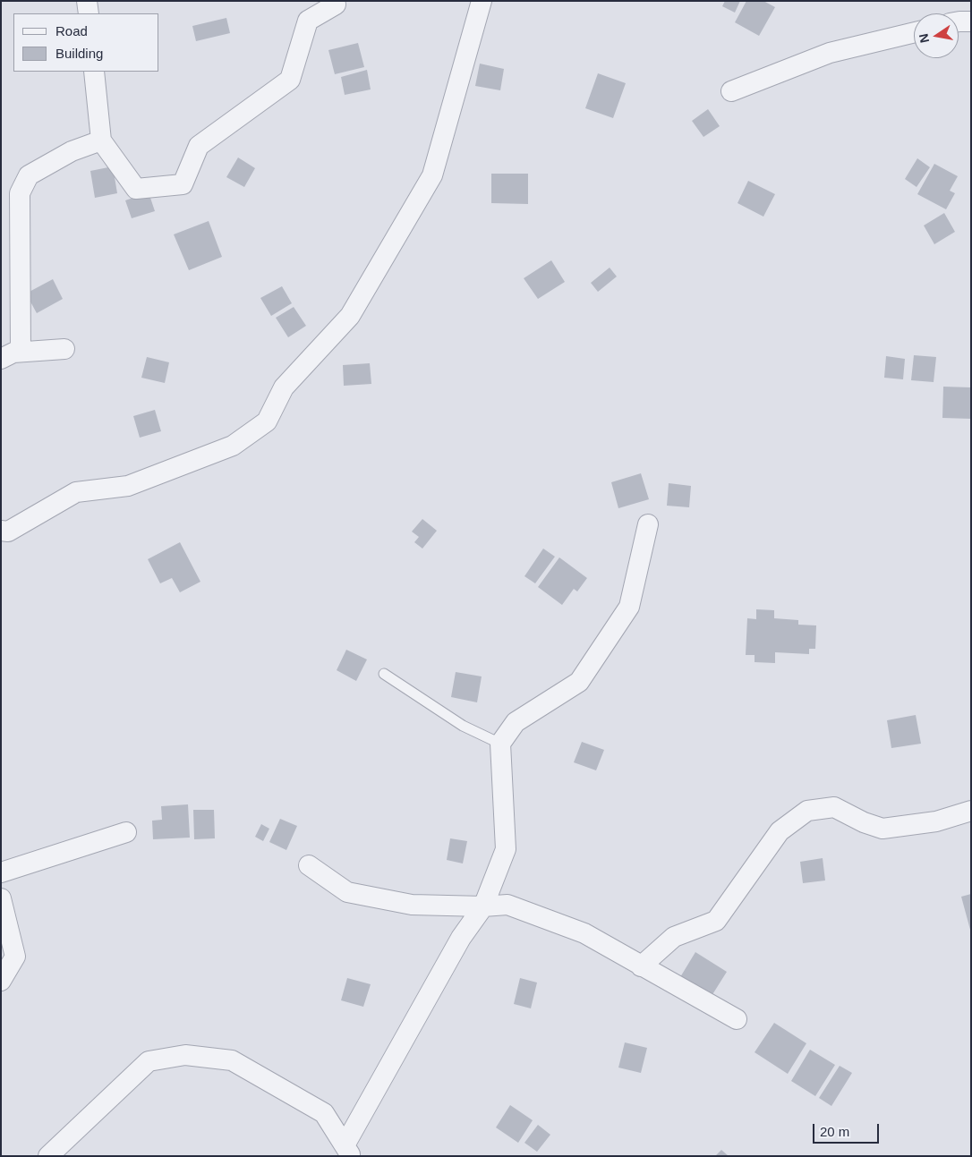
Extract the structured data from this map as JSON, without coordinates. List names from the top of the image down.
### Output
{
  "legend": ["Road", "Building"],
  "scale_bar": "20 m",
  "north": "left"
}
